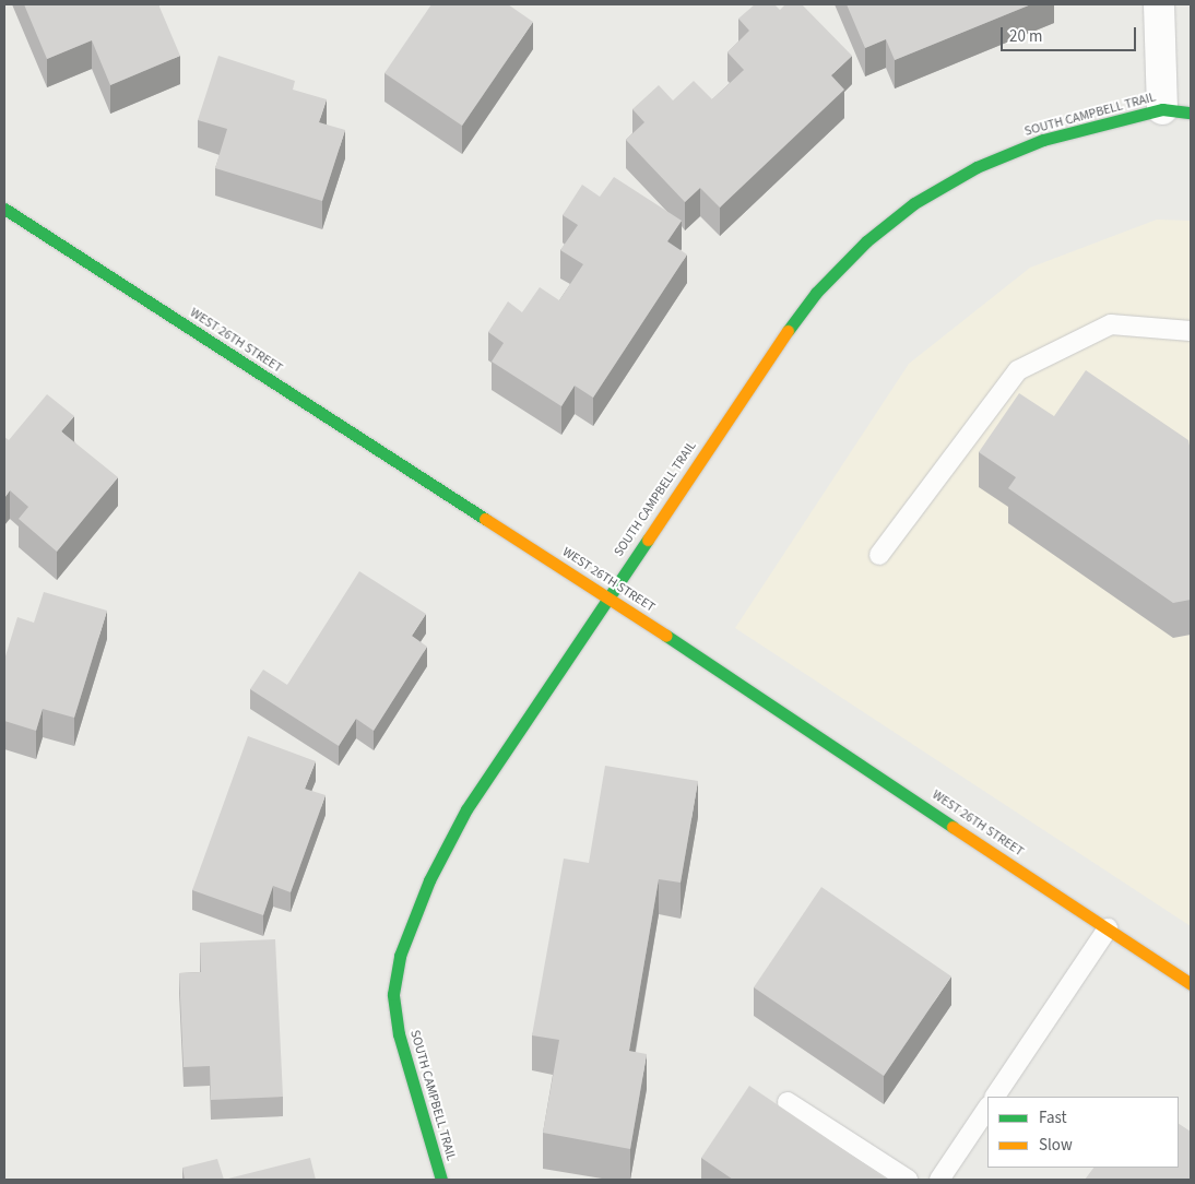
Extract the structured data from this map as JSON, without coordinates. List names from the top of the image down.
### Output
{
  "streets": {
    "street": ["SOUTH CAMPBELL TRAIL", "WEST 26TH STREET"]
  },
  "crossings": [
    ["SOUTH CAMPBELL TRAIL", "WEST 26TH STREET"]
  ],
  "legend": ["Fast", "Slow"],
  "scale_bar": "20 m"
}
